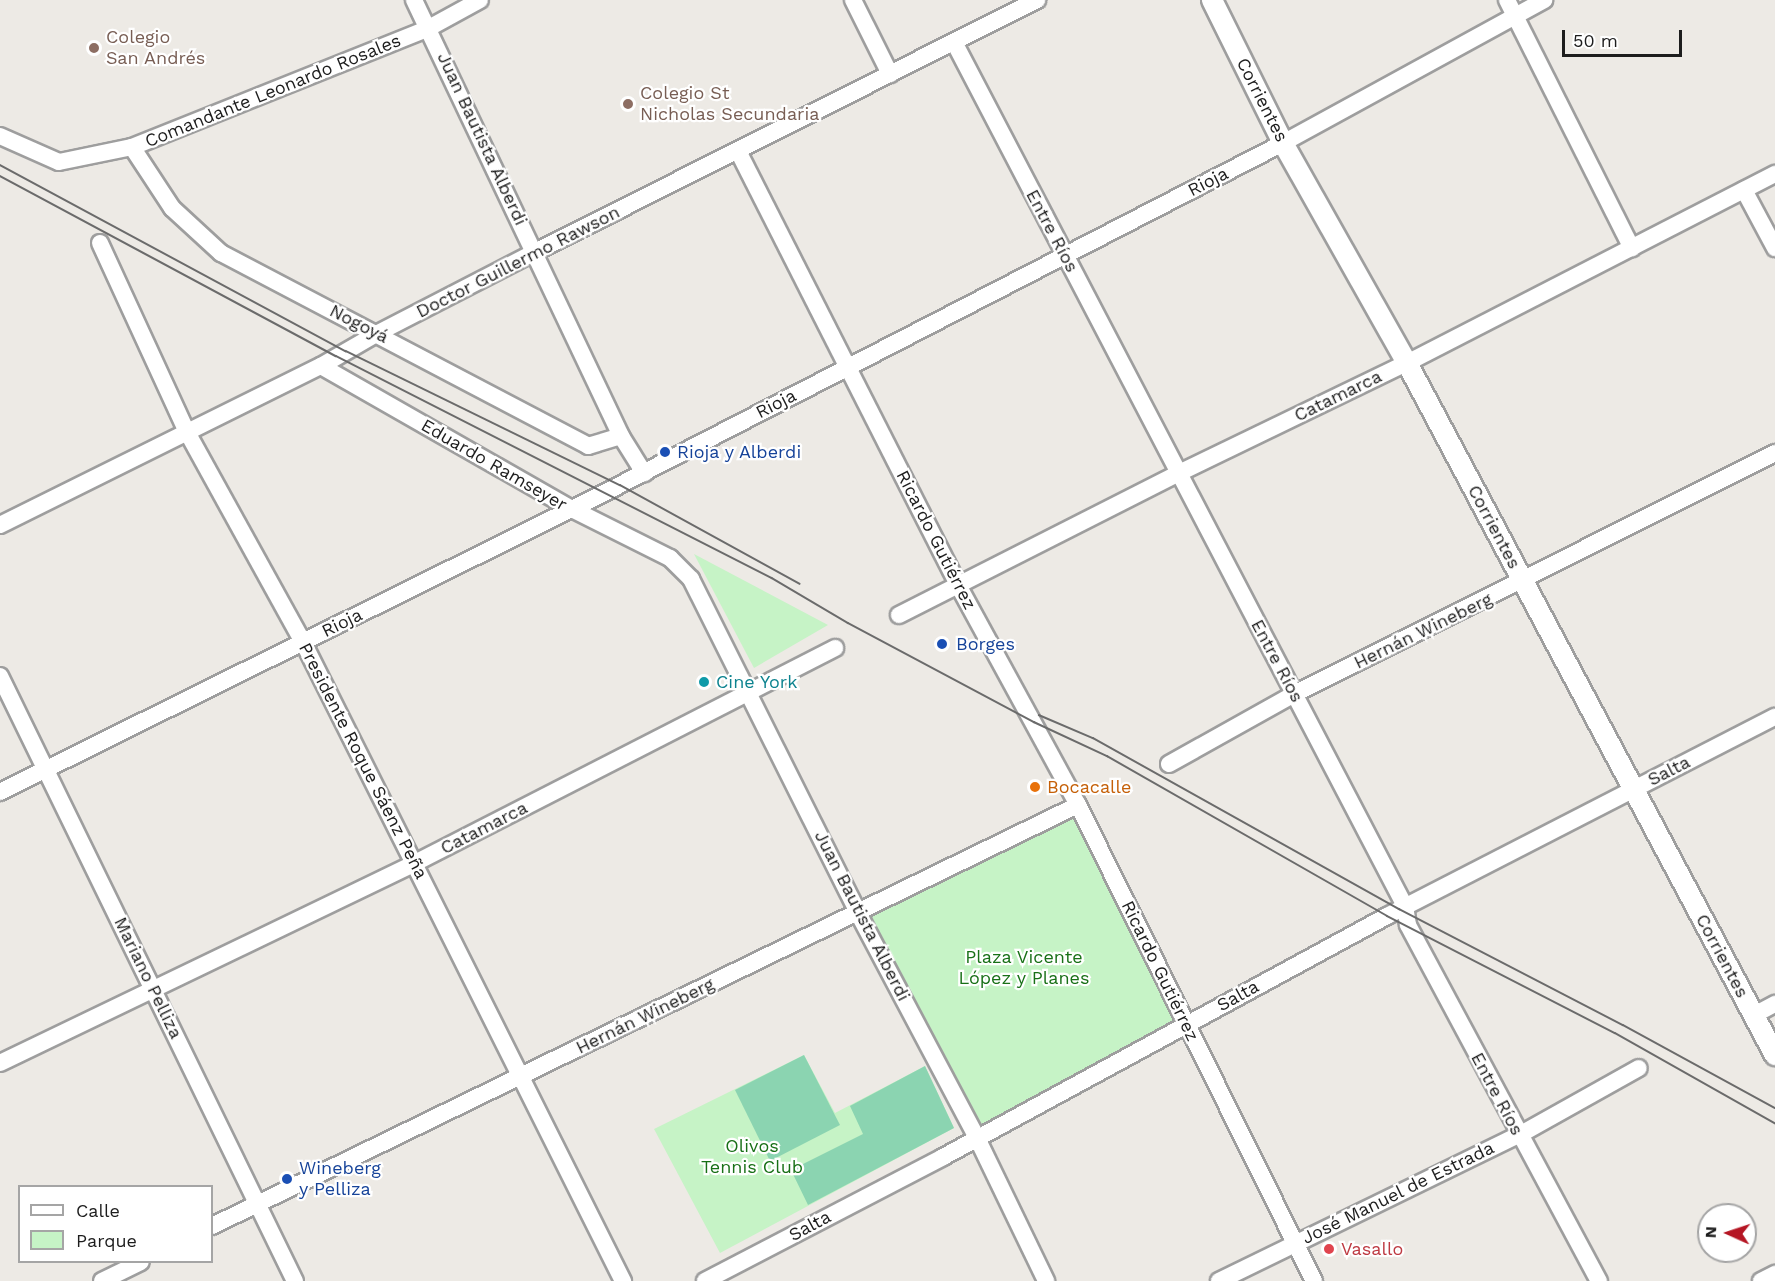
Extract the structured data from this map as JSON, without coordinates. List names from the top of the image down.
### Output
{
  "streets": {
    "street": [
      "Comandante Leonardo Rosales",
      "Corrientes",
      "Juan Bautista Alberdi",
      "Rioja",
      "Entre Ríos",
      "Doctor Guillermo Rawson",
      "Nogoyá",
      "Catamarca",
      "Eduardo Ramseyer",
      "Ricardo Gutiérrez",
      "Hernán Wineberg",
      "Presidente Roque Sáenz Peña",
      "Salta",
      "Mariano Pelliza",
      "José Manuel de Estrada"
    ]
  },
  "crossings": [
    ["Comandante Leonardo Rosales", "Juan Bautista Alberdi"],
    ["Comandante Leonardo Rosales", "Nogoyá"],
    ["Corrientes", "Rioja"],
    ["Corrientes", "Catamarca"],
    ["Corrientes", "Hernán Wineberg"],
    ["Corrientes", "Salta"],
    ["Juan Bautista Alberdi", "Rioja"],
    ["Juan Bautista Alberdi", "Doctor Guillermo Rawson"],
    ["Juan Bautista Alberdi", "Nogoyá"],
    ["Juan Bautista Alberdi", "Catamarca"],
    ["Juan Bautista Alberdi", "Eduardo Ramseyer"],
    ["Juan Bautista Alberdi", "Hernán Wineberg"],
    ["Juan Bautista Alberdi", "Salta"],
    ["Rioja", "Entre Ríos"],
    ["Rioja", "Eduardo Ramseyer"],
    ["Rioja", "Ricardo Gutiérrez"],
    ["Rioja", "Presidente Roque Sáenz Peña"],
    ["Rioja", "Mariano Pelliza"],
    ["Entre Ríos", "Doctor Guillermo Rawson"],
    ["Entre Ríos", "Catamarca"],
    ["Entre Ríos", "Hernán Wineberg"],
    ["Entre Ríos", "Salta"],
    ["Entre Ríos", "José Manuel de Estrada"],
    ["Doctor Guillermo Rawson", "Nogoyá"],
    ["Doctor Guillermo Rawson", "Eduardo Ramseyer"],
    ["Doctor Guillermo Rawson", "Ricardo Gutiérrez"],
    ["Doctor Guillermo Rawson", "Presidente Roque Sáenz Peña"],
    ["Catamarca", "Ricardo Gutiérrez"],
    ["Catamarca", "Presidente Roque Sáenz Peña"],
    ["Catamarca", "Mariano Pelliza"],
    ["Ricardo Gutiérrez", "Hernán Wineberg"],
    ["Ricardo Gutiérrez", "Salta"],
    ["Ricardo Gutiérrez", "José Manuel de Estrada"],
    ["Hernán Wineberg", "Presidente Roque Sáenz Peña"],
    ["Hernán Wineberg", "Mariano Pelliza"]
  ],
  "parks": ["Plaza Vicente López y Planes", "Olivos Tennis Club"],
  "places": [
    "Colegio San Andrés",
    "Colegio St Nicholas Secundaria",
    "Rioja y Alberdi",
    "Borges",
    "Cine York",
    "Bocacalle",
    "Wineberg y Pelliza",
    "Vasallo"
  ],
  "legend": ["Calle", "Parque"],
  "scale_bar": "50 m",
  "north": "left"
}
